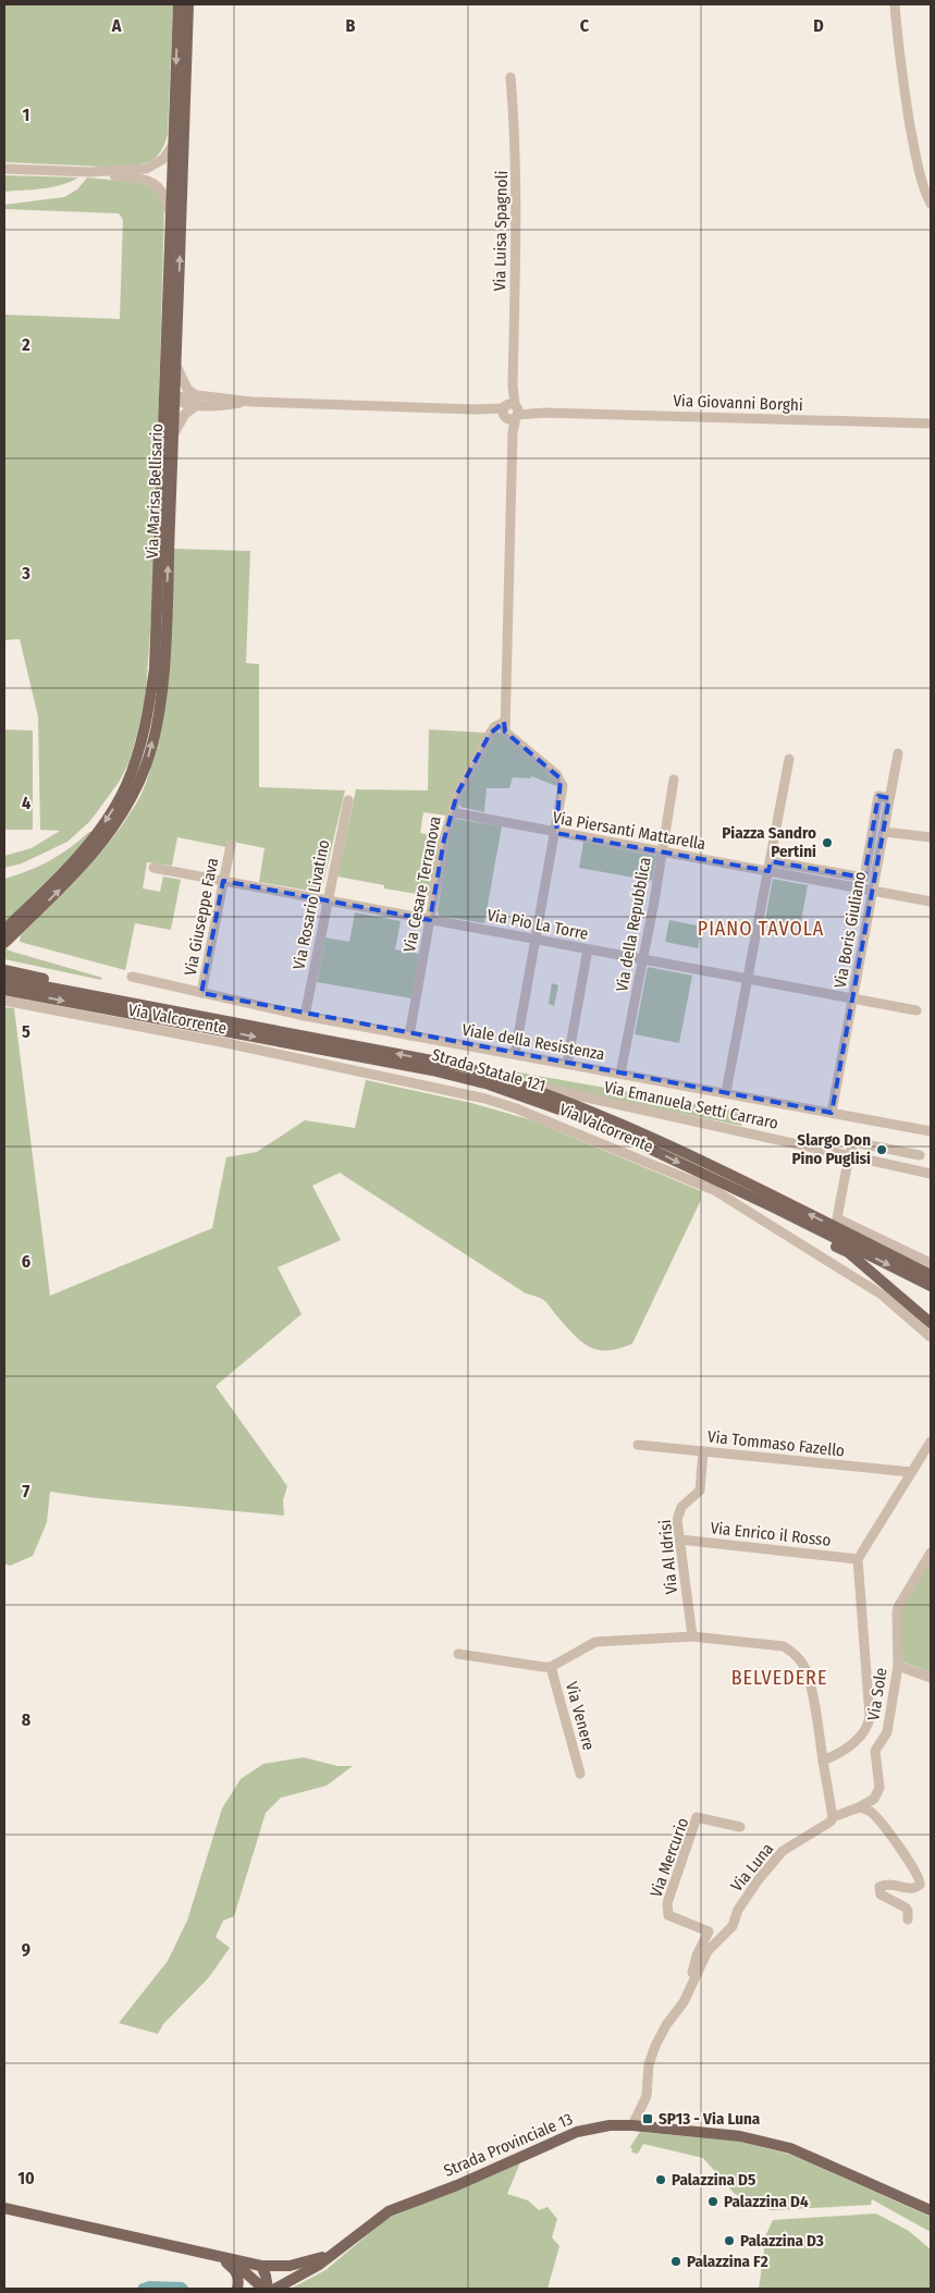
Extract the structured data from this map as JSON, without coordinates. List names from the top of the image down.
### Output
{
  "streets": {
    "main road": ["Via Marisa Bellisario", "Strada Statale 121", "Strada Provinciale 13"],
    "street": [
      "Via Luisa Spagnoli",
      "Via Giovanni Borghi",
      "Via Piersanti Mattarella",
      "Via Cesare Terranova",
      "Via Rosario Livatino",
      "Via Giuseppe Fava",
      "Via Pio La Torre",
      "Via della Repubblica",
      "Via Boris Giuliano",
      "Via Valcorrente",
      "Viale della Resistenza",
      "Via Emanuela Setti Carraro",
      "Via Tommaso Fazello",
      "Via Enrico il Rosso",
      "Via Al Idrisi",
      "Via Sole",
      "Via Venere",
      "Via Mercurio",
      "Via Luna"
    ]
  },
  "crossings": [
    ["Via Luisa Spagnoli", "Via Giovanni Borghi"],
    ["Via Luisa Spagnoli", "Via Cesare Terranova"],
    ["Via Piersanti Mattarella", "Via Cesare Terranova"],
    ["Via Piersanti Mattarella", "Via della Repubblica"],
    ["Via Piersanti Mattarella", "Via Boris Giuliano"],
    ["Via Cesare Terranova", "Via Pio La Torre"],
    ["Via Cesare Terranova", "Viale della Resistenza"],
    ["Via Rosario Livatino", "Via Pio La Torre"],
    ["Via Rosario Livatino", "Viale della Resistenza"],
    ["Via Giuseppe Fava", "Via Pio La Torre"],
    ["Via Giuseppe Fava", "Viale della Resistenza"],
    ["Via Pio La Torre", "Via della Repubblica"],
    ["Via Pio La Torre", "Via Boris Giuliano"],
    ["Via della Repubblica", "Viale della Resistenza"],
    ["Via Boris Giuliano", "Viale della Resistenza"],
    ["Strada Statale 121", "Via Emanuela Setti Carraro"],
    ["Via Tommaso Fazello", "Via Al Idrisi"],
    ["Via Enrico il Rosso", "Via Al Idrisi"],
    ["Via Sole", "Via Luna"],
    ["Via Mercurio", "Via Luna"],
    ["Via Luna", "Strada Provinciale 13"]
  ],
  "districts": ["PIANO TAVOLA", "BELVEDERE"],
  "places": {
    "other": [
      "Piazza Sandro Pertini",
      "Slargo Don Pino Puglisi",
      "Palazzina D5",
      "Palazzina D4",
      "Palazzina D3",
      "Palazzina F2"
    ],
    "transit": ["SP13 - Via Luna"]
  },
  "grid": {
    "columns": [
      "A",
      "B",
      "C",
      "D"
    ],
    "rows": [
      "1",
      "2",
      "3",
      "4",
      "5",
      "6",
      "7",
      "8",
      "9",
      "10"
    ]
  }
}
